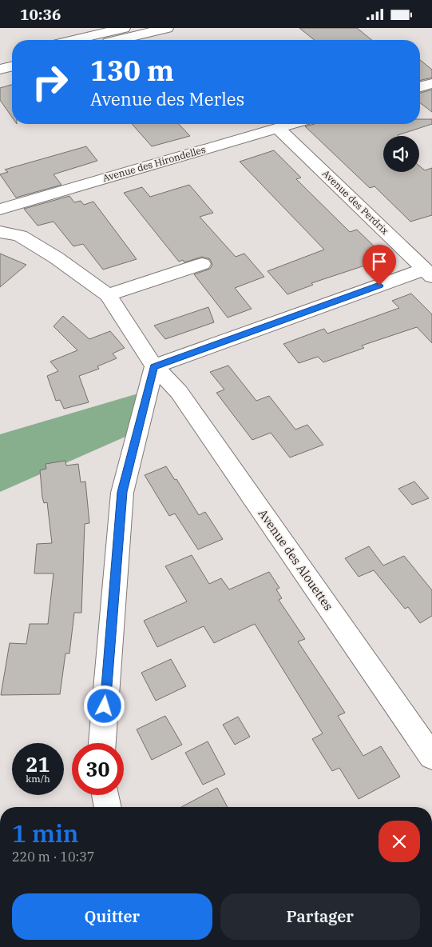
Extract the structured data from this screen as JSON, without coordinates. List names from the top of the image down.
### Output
{
  "streets": {
    "street": ["Avenue des Hirondelles", "Avenue des Perdrix", "Avenue des Alouettes"]
  },
  "crossings": [
    ["Avenue des Hirondelles", "Avenue des Perdrix"]
  ],
  "page": {
    "status": "10:36",
    "turn": ["130 m", "Avenue des Merles"],
    "speed": "21 km/h",
    "limit": "30",
    "heading": ["1 min", "220 m · 10:37"],
    "buttons": ["Quitter", "Partager"]
  }
}
